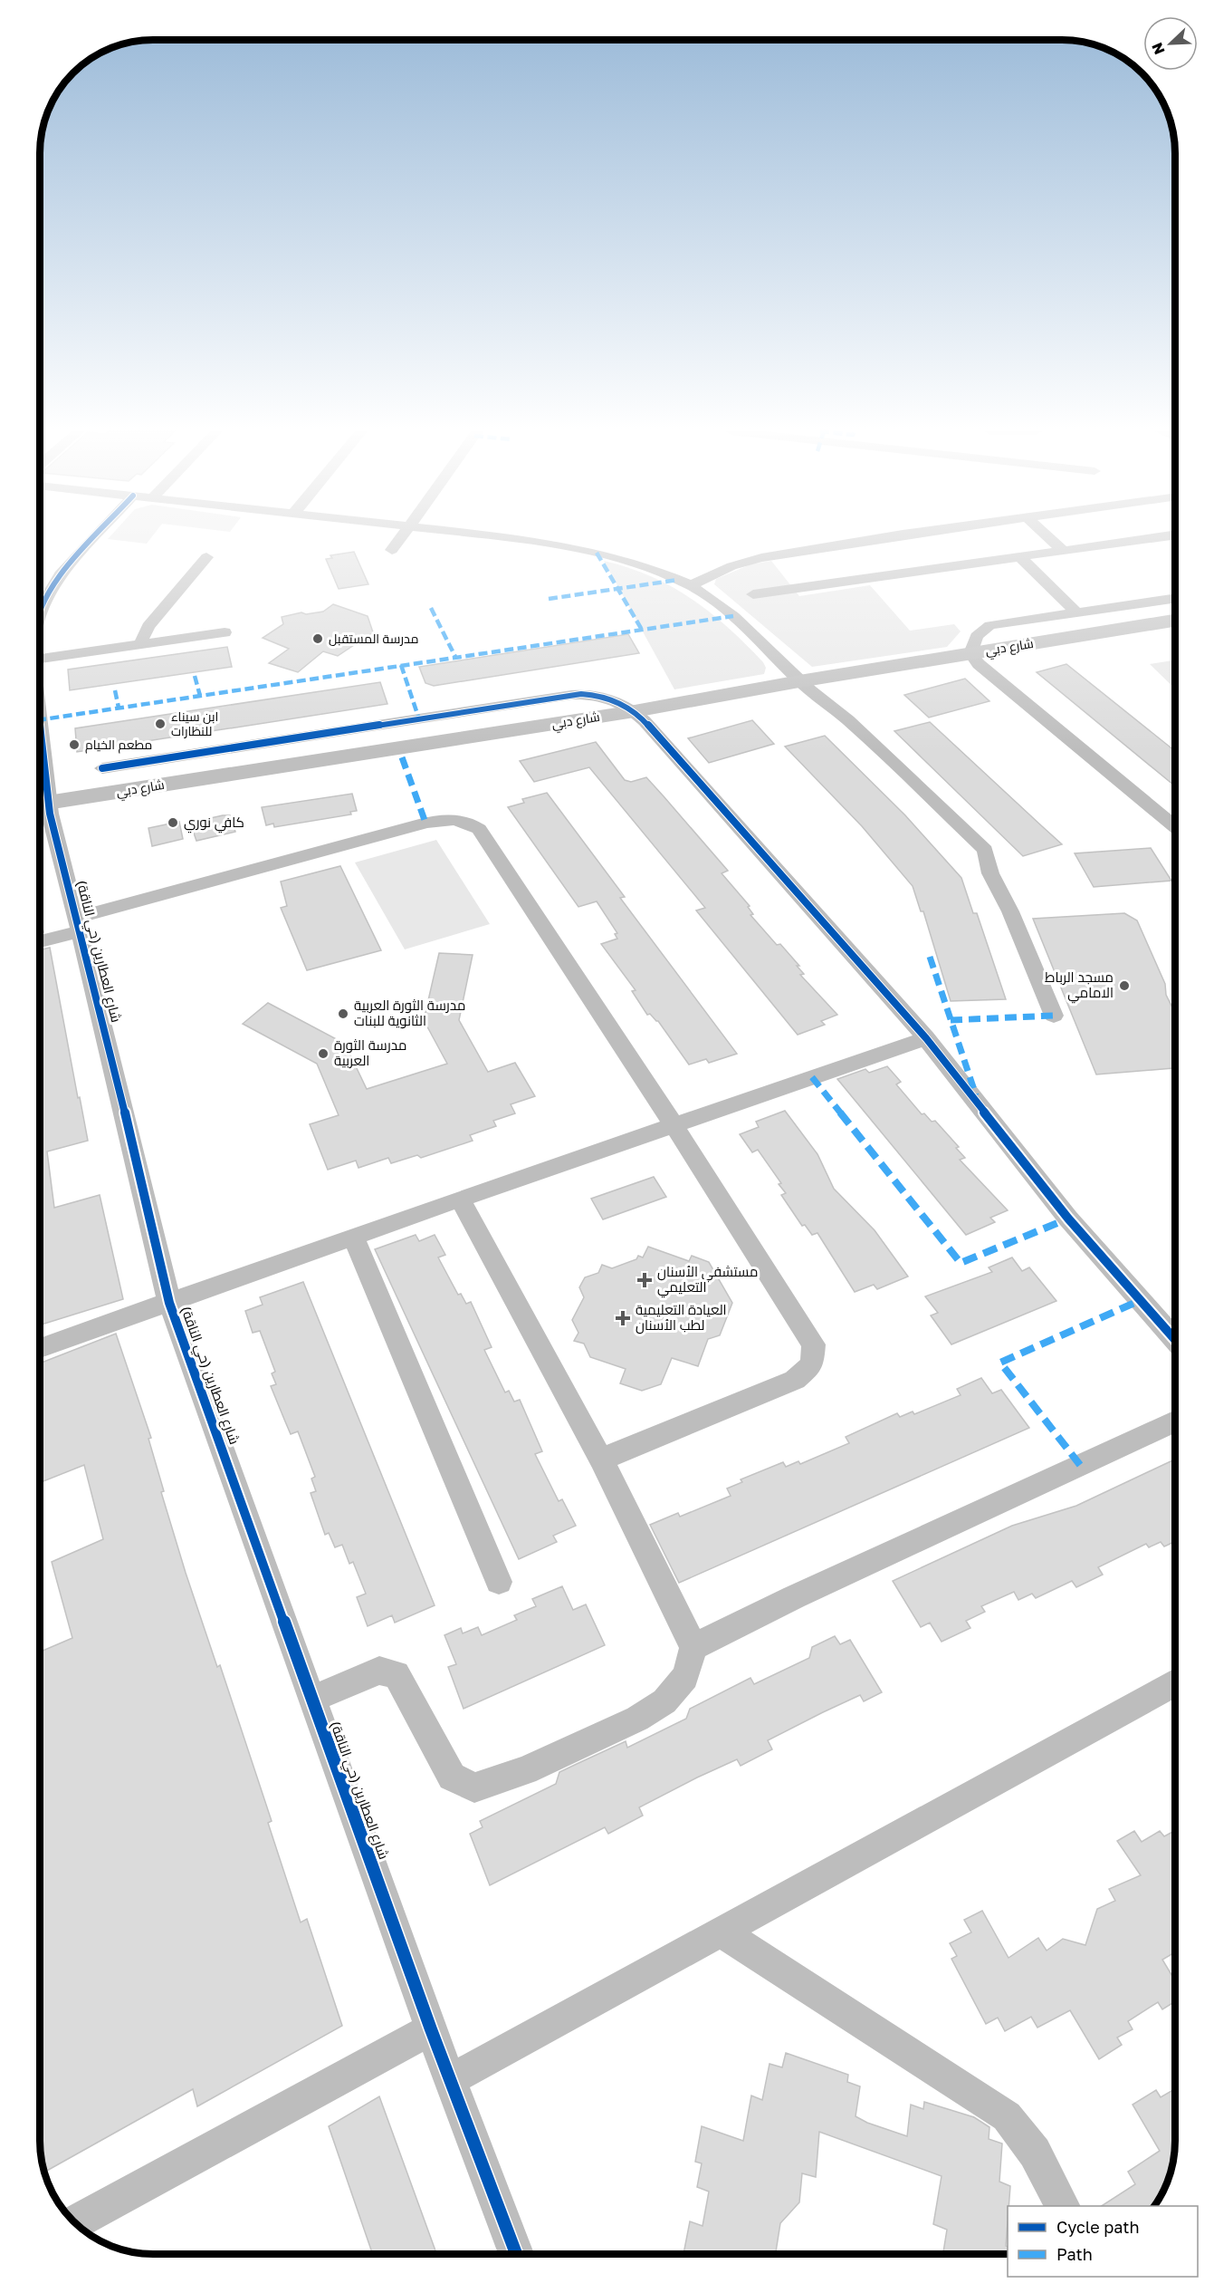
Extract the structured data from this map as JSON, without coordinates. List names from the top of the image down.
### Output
{
  "streets": {
    "street": ["شارع دبي", "شارع العطارين (حي الناقة)"]
  },
  "crossings": [
    ["شارع دبي", "شارع العطارين (حي الناقة)"]
  ],
  "places": {
    "other": [
      "مدرسة المستقبل",
      "ابن سيناء للنظارات",
      "مطعم الخيام",
      "كافي نوري",
      "مسجد الرباط الامامي",
      "مدرسة الثورة العربية الثانوية للبنات",
      "مدرسة الثورة العربية"
    ],
    "health": ["مستشفي الأسنان التعليمي", "العيادة التعليمية لطب الأسنان"]
  },
  "legend": ["Cycle path", "Path"],
  "north": "bottom left"
}
